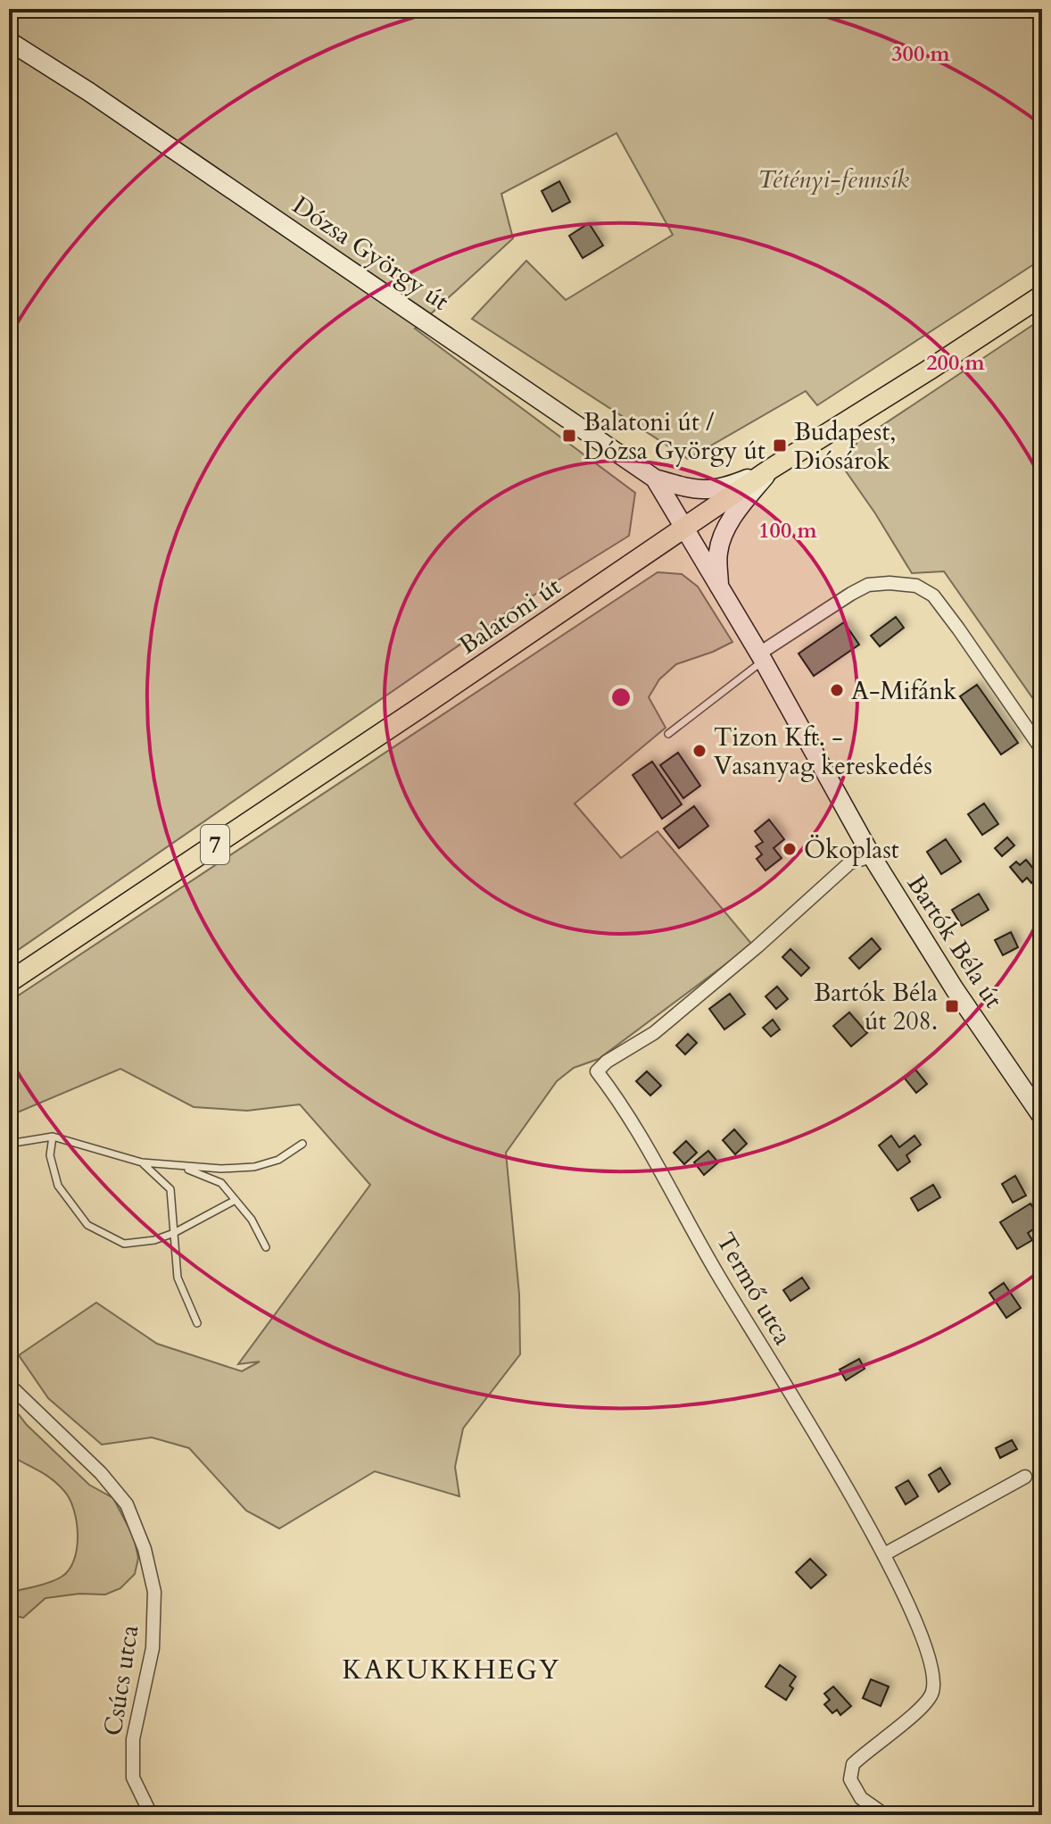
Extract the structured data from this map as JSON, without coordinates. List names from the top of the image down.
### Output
{
  "streets": {
    "main road": ["Balatoni út", "7"],
    "street": [
      "Dózsa György út",
      "Bartók Béla út",
      "Termő utca",
      "Csúcs utca"
    ]
  },
  "crossings": [
    ["Dózsa György út", "Balatoni út"],
    ["Dózsa György út", "Bartók Béla út"],
    ["Balatoni út", "Bartók Béla út"],
    ["Bartók Béla út", "Termő utca"]
  ],
  "districts": ["KAKUKKHEGY"],
  "parks": ["Tétényi-fennsík"],
  "places": {
    "transit": ["Balatoni út / Dózsa György út", "Budapest, Diósárok", "Bartók Béla út 208."],
    "other": ["A-Mifánk", "Tizon Kft. - Vasanyag kereskedés", "Ökoplast"]
  },
  "rings": ["300 m", "200 m", "100 m"]
}
